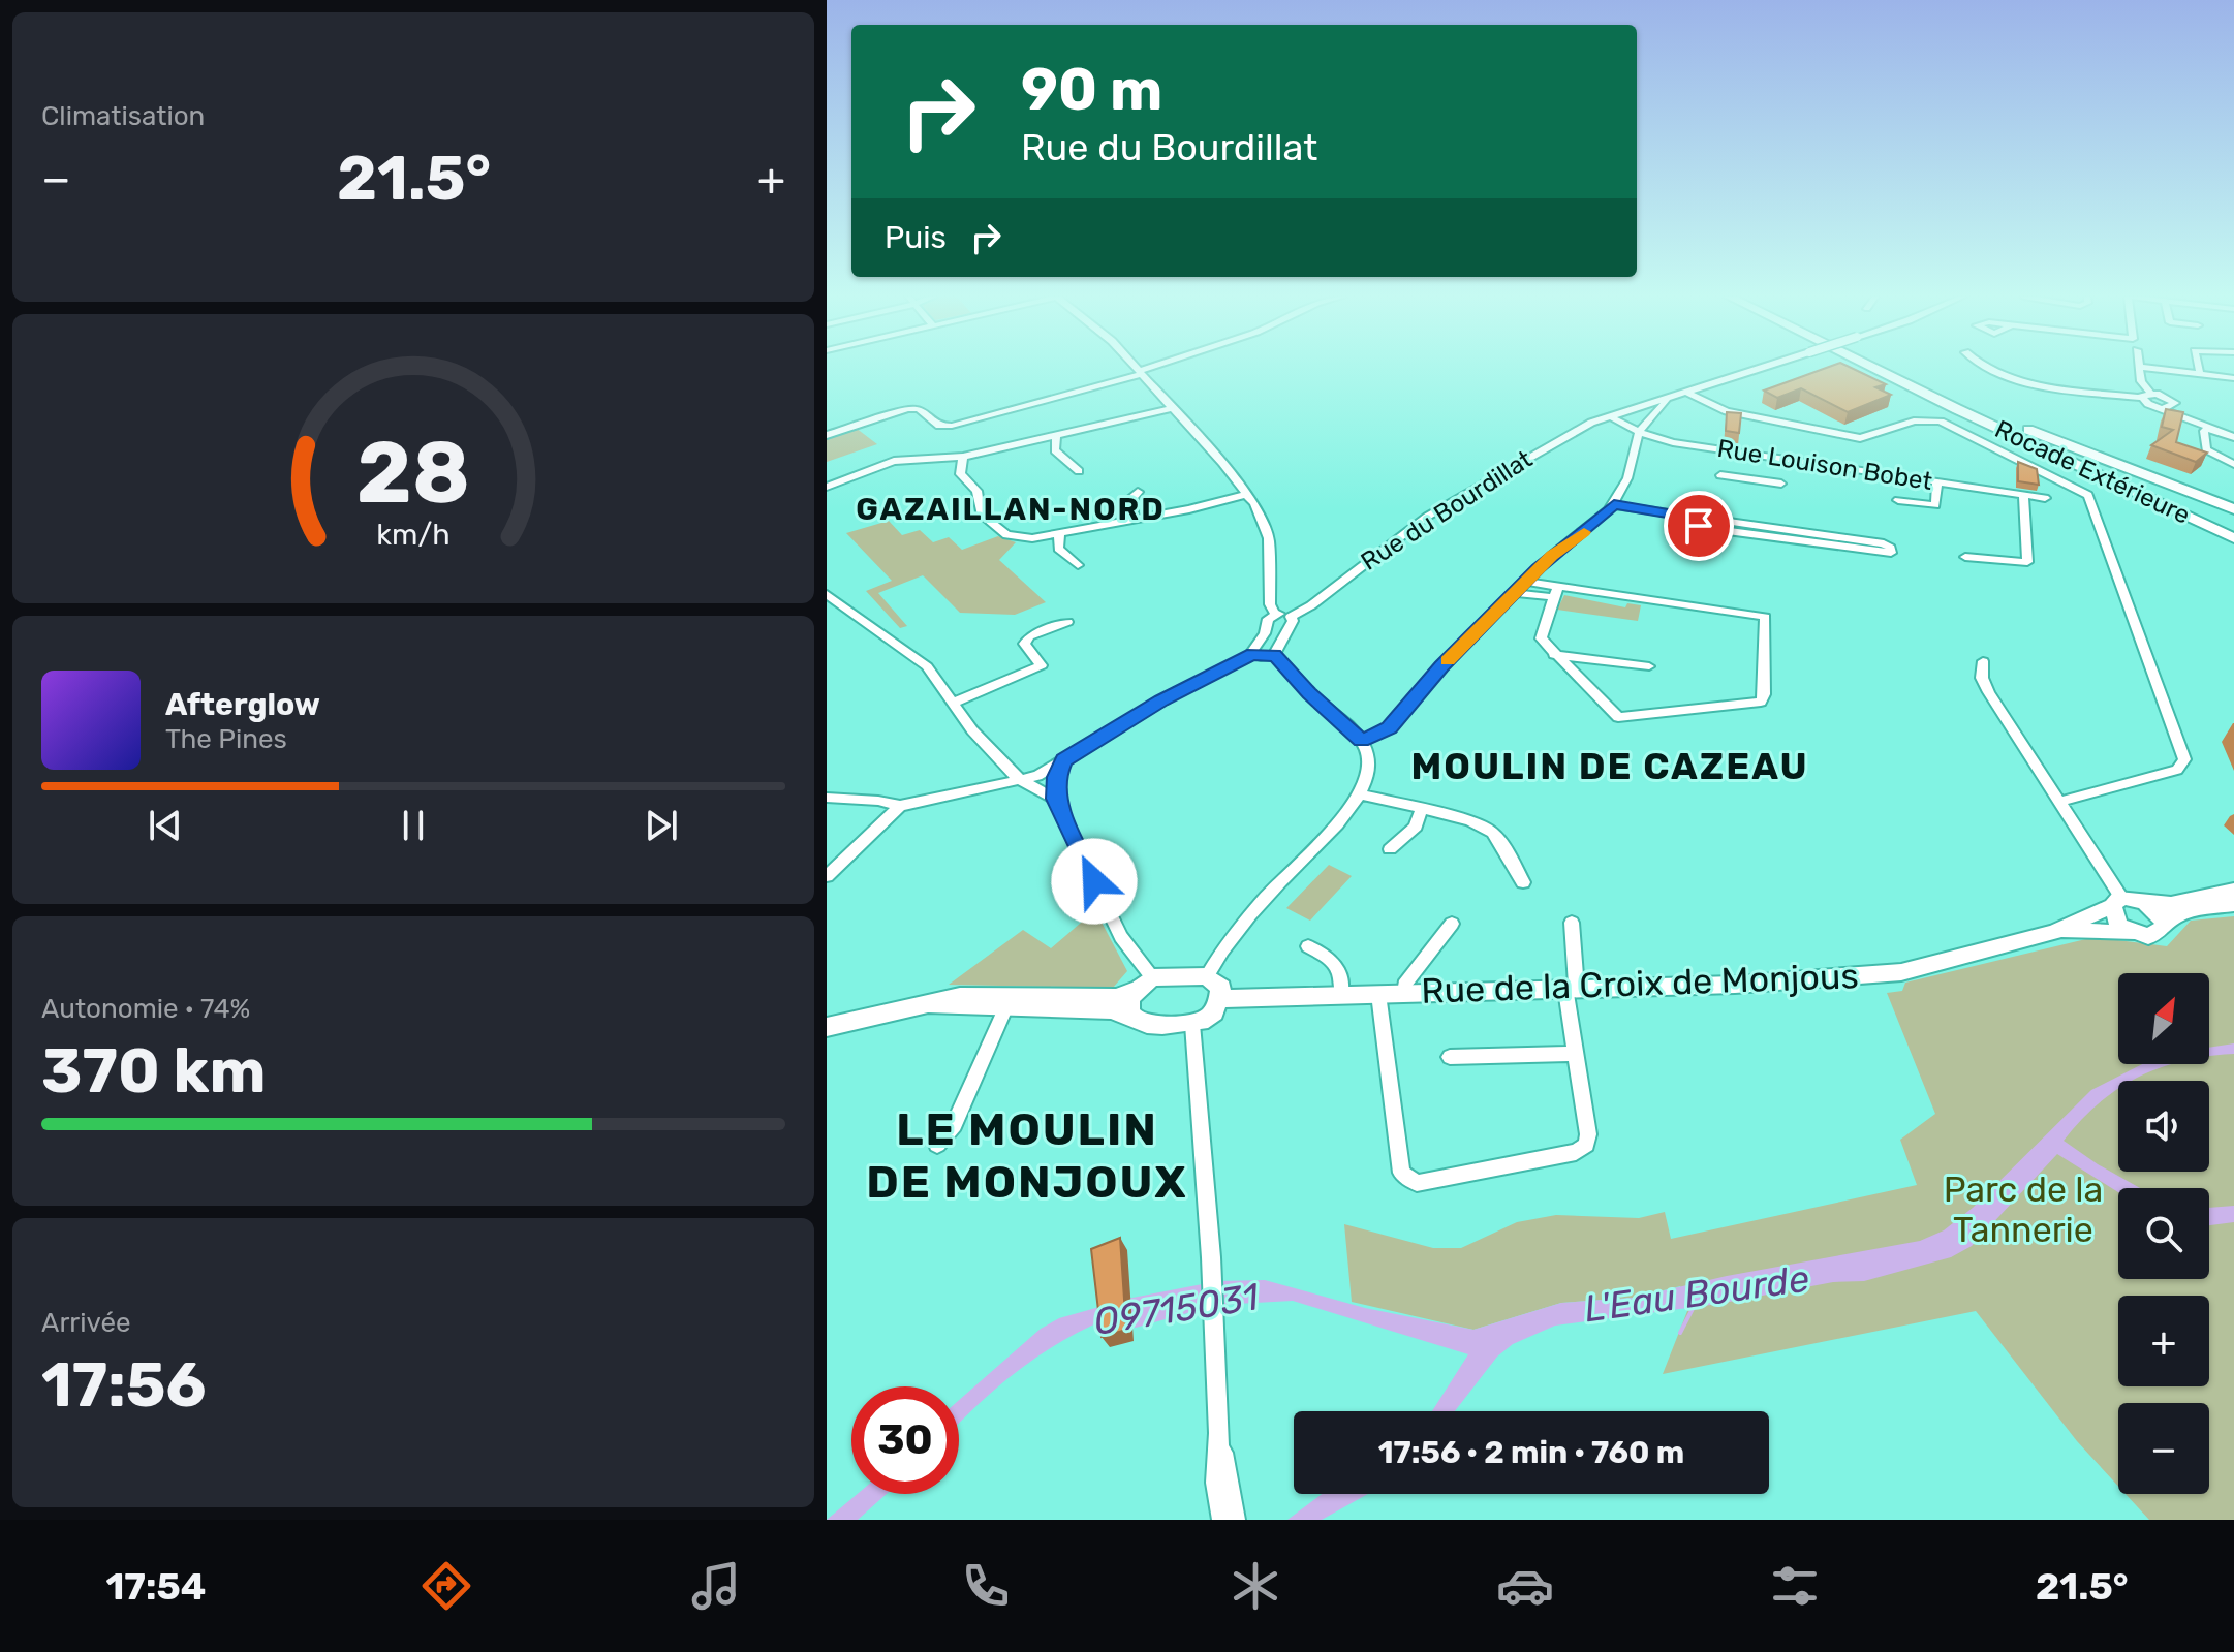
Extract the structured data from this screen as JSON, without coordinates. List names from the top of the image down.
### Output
{
  "streets": {
    "highway": ["Rocade Extérieure"],
    "main road": ["Rue de la Croix de Monjous"],
    "street": ["Rue Louison Bobet", "Rue du Bourdillat"]
  },
  "crossings": [
    ["Rue Louison Bobet", "Rue du Bourdillat"]
  ],
  "districts": ["GAZAILLAN-NORD", "MOULIN DE CAZEAU", "LE MOULIN DE MONJOUX"],
  "water": ["L'Eau Bourde", "O9715031"],
  "parks": ["Parc de la Tannerie"],
  "north": "top right",
  "page": {
    "tile": [
      "Climatisation",
      ["Autonomie · 74%", "370 km"],
      ["Arrivée", "17:56"]
    ],
    "turn": ["90 m", "Rue du Bourdillat"],
    "heat": ["−", "21.5°", "+"],
    "then": "Puis",
    "song": ["Afterglow", "The Pines"],
    "map_buttons": ["+", "−"],
    "limit": "30",
    "trip": "17:56 · 2 min · 760 m",
    "tabs": ["17:54", "21.5°"],
    "gauge": ["28", "km/h"]
  }
}
